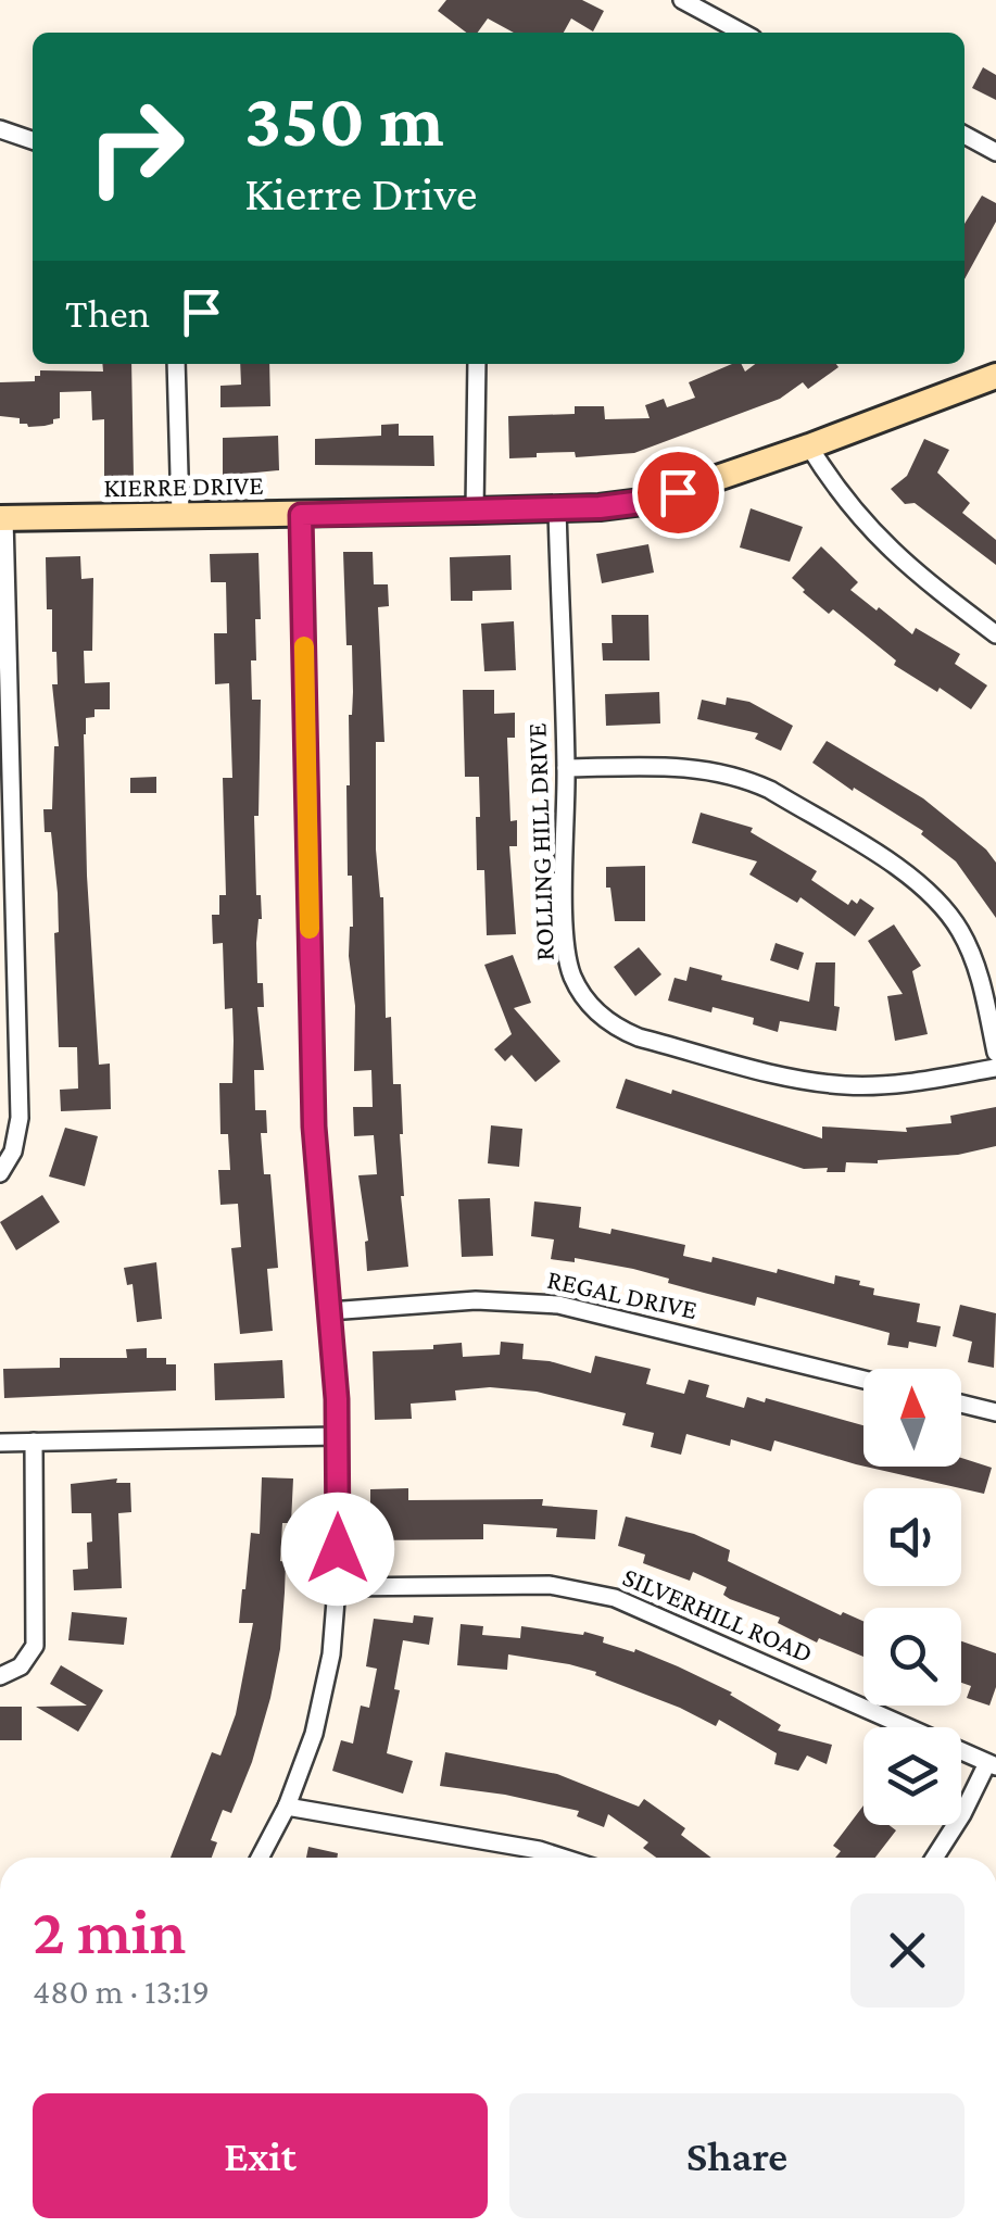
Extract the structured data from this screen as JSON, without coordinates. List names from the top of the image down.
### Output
{
  "streets": {
    "street": [
      "KIERRE DRIVE",
      "ROLLING HILL DRIVE",
      "REGAL DRIVE",
      "SILVERHILL ROAD"
    ]
  },
  "crossings": [
    ["KIERRE DRIVE", "ROLLING HILL DRIVE"]
  ],
  "north": "top",
  "page": {
    "turn": ["350 m", "Kierre Drive"],
    "then": "Then",
    "heading": ["2 min", "480 m · 13:19"],
    "buttons": ["Exit", "Share"]
  }
}
